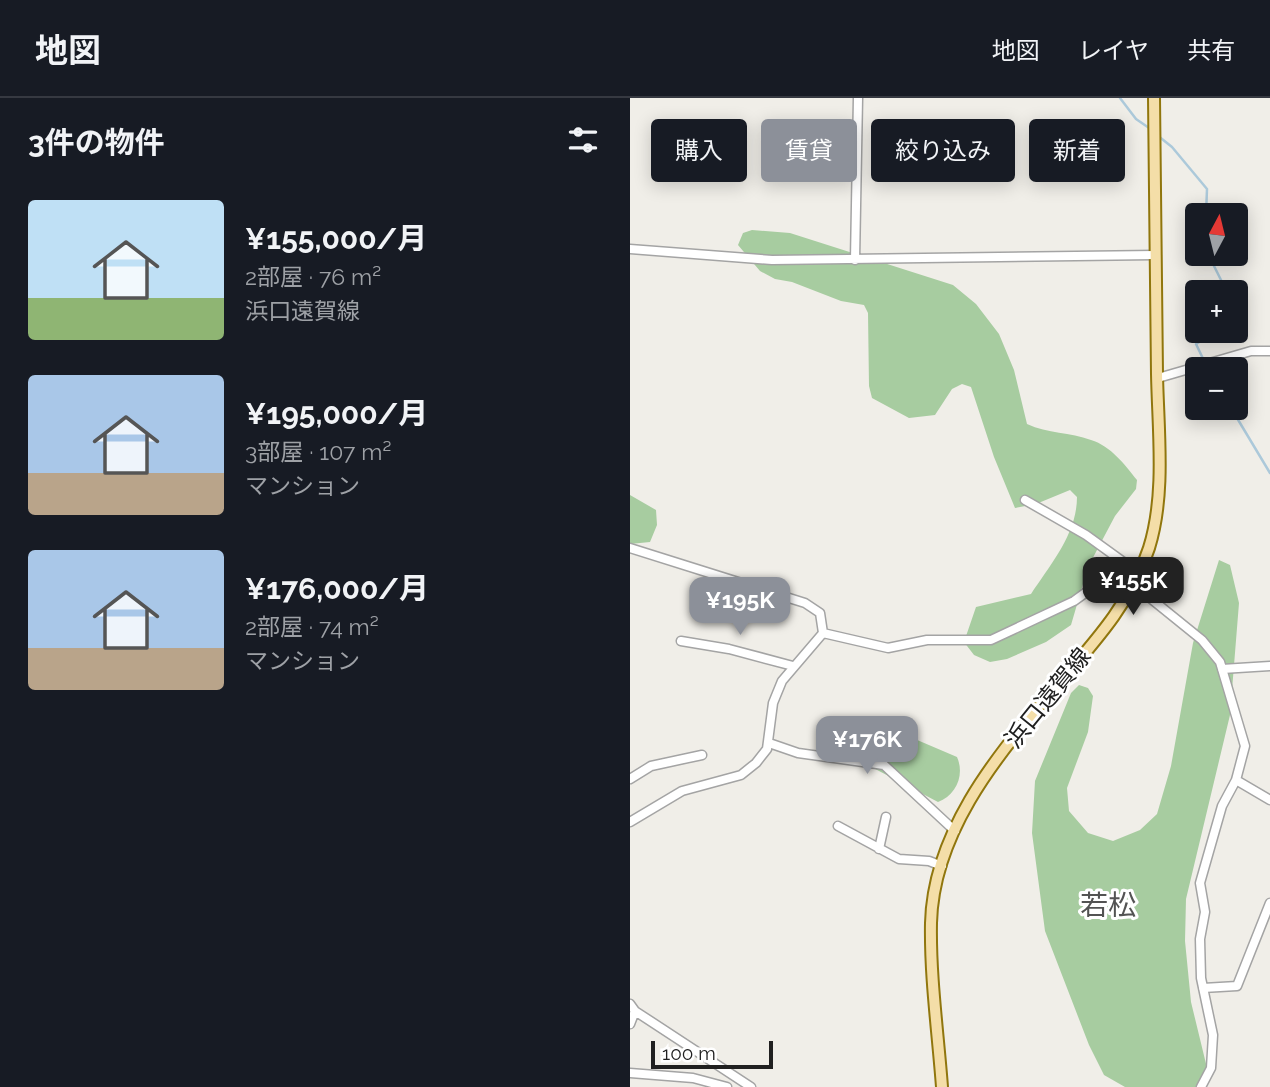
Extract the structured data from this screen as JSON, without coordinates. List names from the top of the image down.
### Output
{
  "streets": {
    "main road": ["浜口遠賀線"]
  },
  "districts": ["若松"],
  "scale_bar": "100 m",
  "north": "top",
  "page": {
    "header": "地図",
    "nav": ["地図", "レイヤ", "共有"],
    "heading": "3件の物件",
    "chip": [
      "購入",
      "賃貸",
      "絞り込み",
      "新着"
    ],
    "list": [
      {
        "name": "¥155,000/月",
        "note": "2部屋 · 76 m² · 浜口遠賀線"
      },
      {
        "name": "¥195,000/月",
        "note": "3部屋 · 107 m² · マンション"
      },
      {
        "name": "¥176,000/月",
        "note": "2部屋 · 74 m² · マンション"
      }
    ],
    "map_buttons": ["+", "−"],
    "price": ["¥155K", "¥195K", "¥176K"],
    "scale": "100 m"
  }
}
